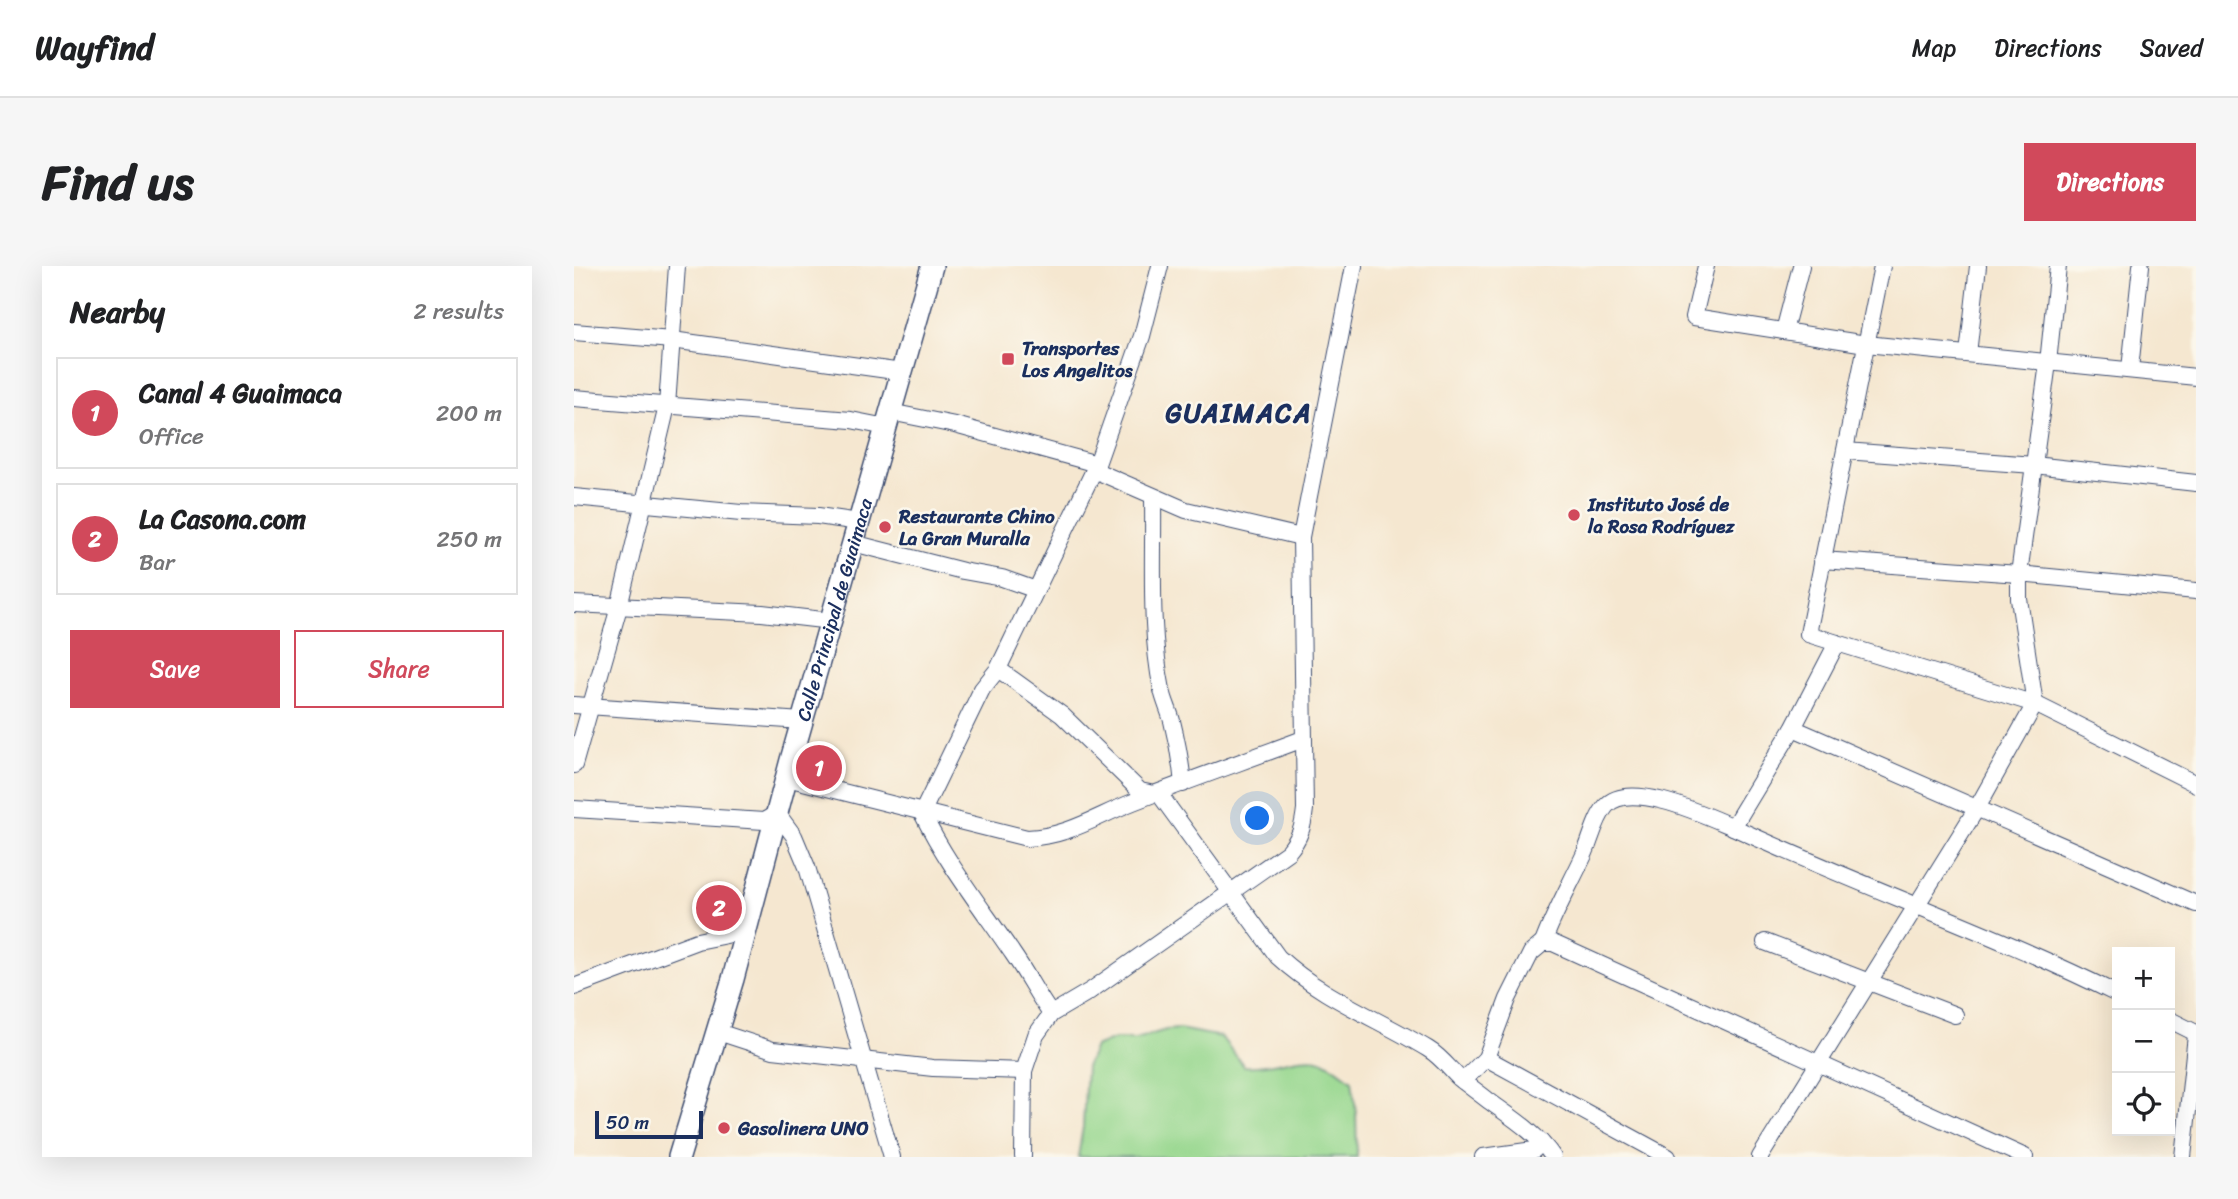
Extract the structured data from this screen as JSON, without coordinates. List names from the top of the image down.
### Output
{
  "streets": {
    "main road": ["Calle Principal de Guaimaca"]
  },
  "districts": ["GUAIMACA"],
  "places": {
    "transit": ["Transportes Los Angelitos"],
    "other": ["Instituto José de la Rosa Rodríguez", "Restaurante Chino La Gran Muralla", "Gasolinera UNO"]
  },
  "scale_bar": "50 m",
  "page": {
    "header": "Wayfind",
    "nav": ["Map", "Directions", "Saved"],
    "title": "Find us",
    "buttons": [
      "Directions",
      ["Save", "Share"]
    ],
    "heading": ["Nearby", "2 results"],
    "list": [
      {
        "mark": "1",
        "name": "Canal 4 Guaimaca",
        "note": "Office",
        "value": "200 m"
      },
      {
        "mark": "2",
        "name": "La Casona.com",
        "note": "Bar",
        "value": "250 m"
      }
    ],
    "pins": ["1", "2"],
    "map_buttons": ["+", "−"],
    "scale": "50 m"
  }
}
